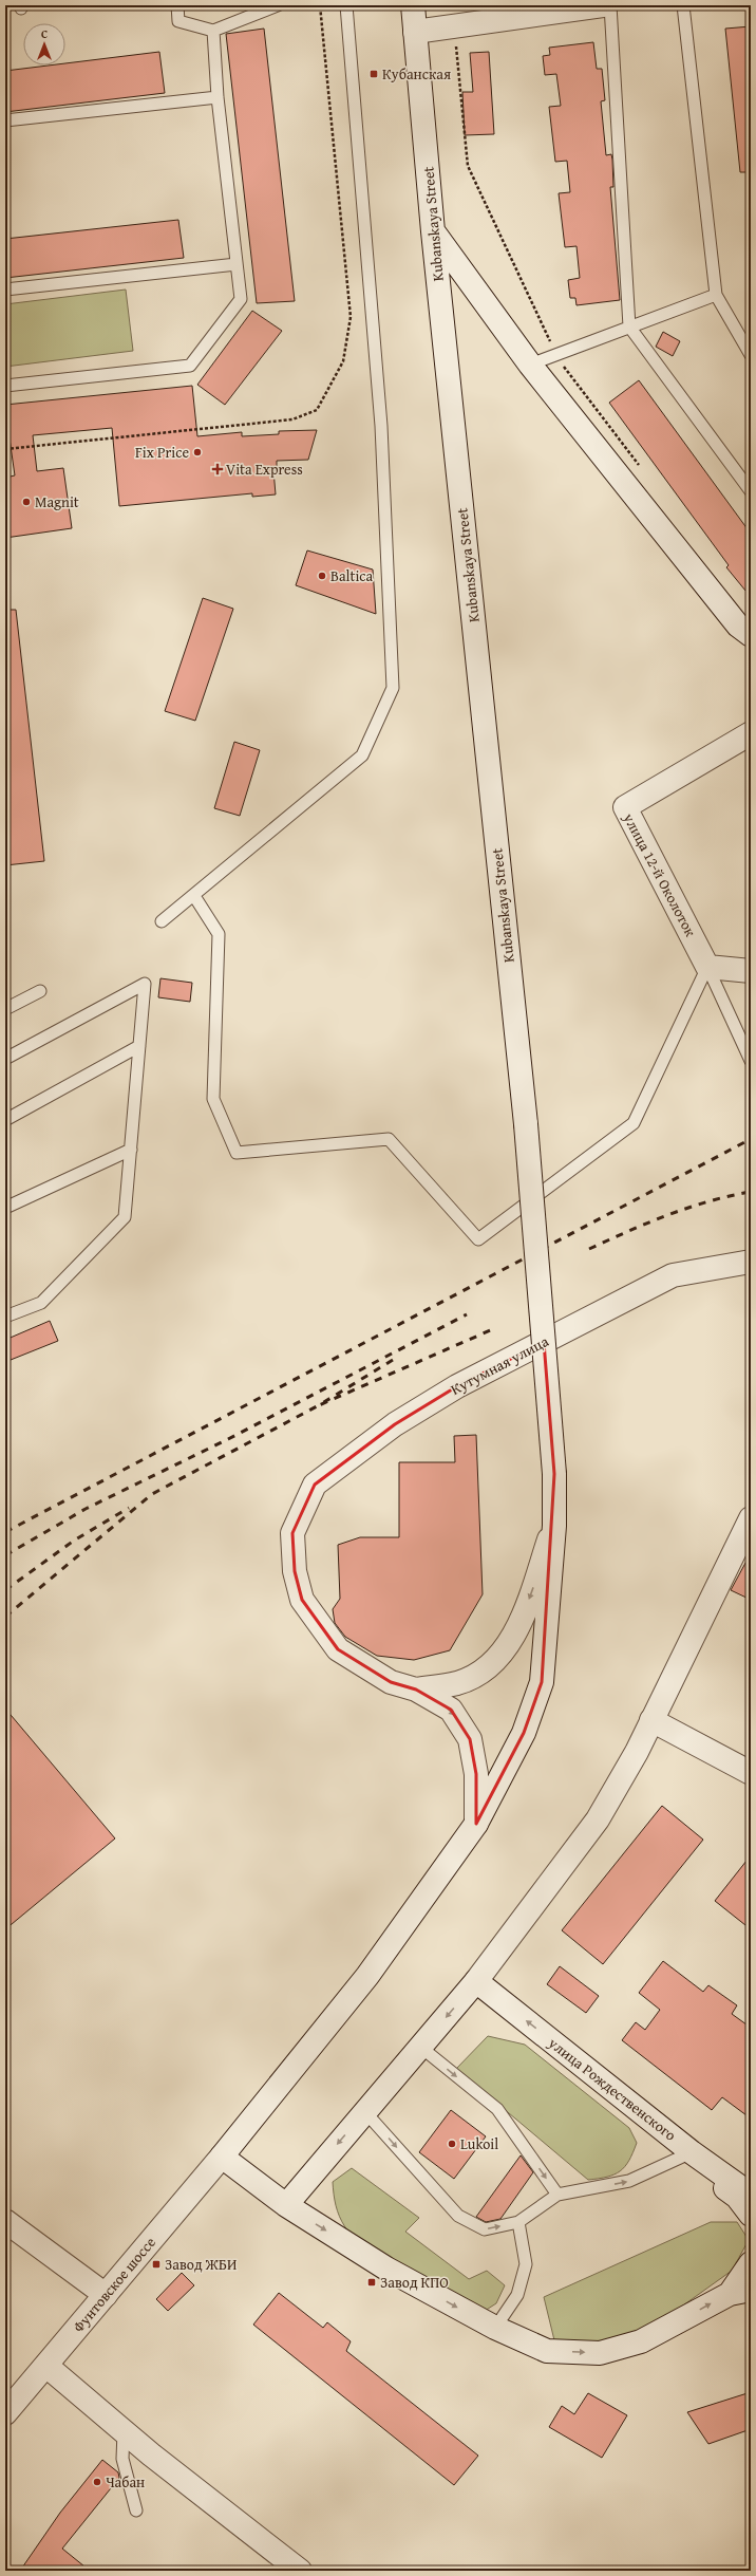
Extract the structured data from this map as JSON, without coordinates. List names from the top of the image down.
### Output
{
  "streets": {
    "main road": [
      "Kubanskaya Street",
      "улица 12-й Околоток",
      "Кутумная улица",
      "улица Рождественского",
      "Фунтовское шоссе"
    ]
  },
  "crossings": [
    ["Kubanskaya Street", "Фунтовское шоссе"]
  ],
  "one_way": ["улица Рождественского"],
  "places": {
    "transit": ["Кубанская", "Завод ЖБИ", "Завод КПО"],
    "other": [
      "Fix Price",
      "Magnit",
      "Baltica",
      "Lukoil",
      "Чабан"
    ],
    "health": ["Vita Express"]
  },
  "north": "top"
}
